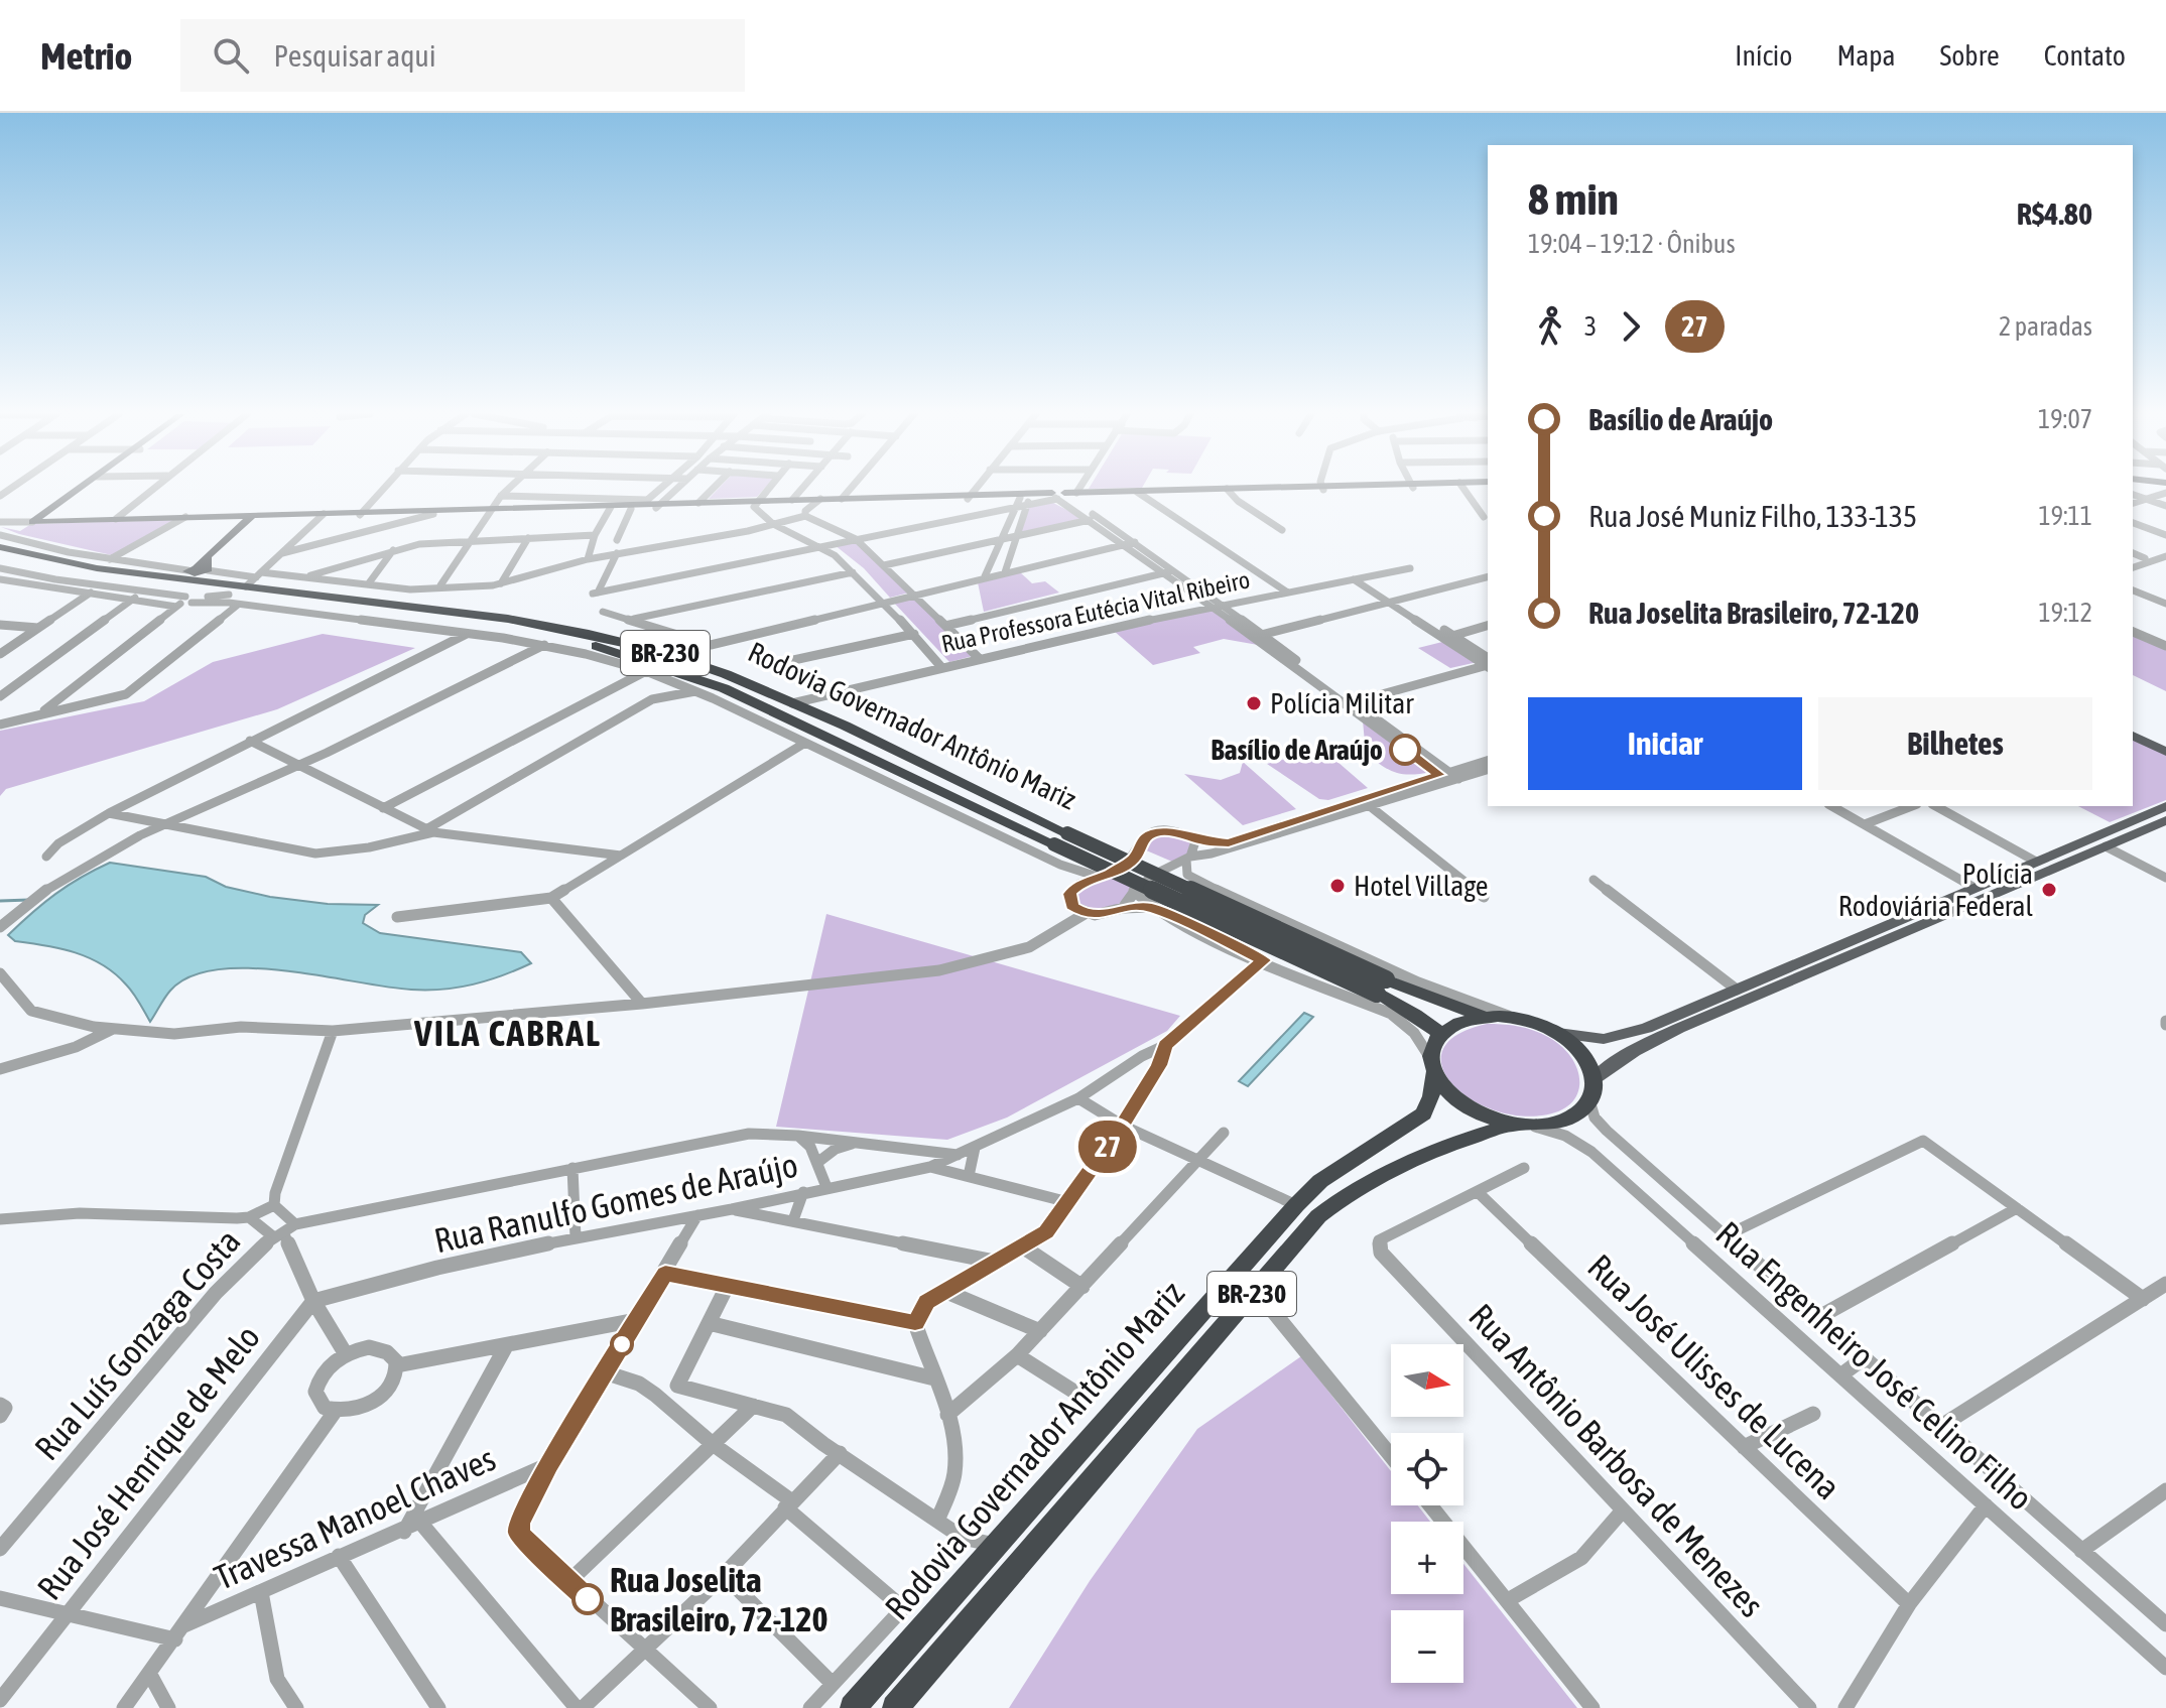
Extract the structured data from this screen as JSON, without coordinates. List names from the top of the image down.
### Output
{
  "streets": {
    "highway": ["BR-230", "Rodovia Governador Antônio Mariz"],
    "street": [
      "Rua Professora Eutécia Vital Ribeiro",
      "Rua Ranulfo Gomes de Araújo",
      "Rua Luís Gonzaga Costa",
      "Rua Engenheiro José Celino Filho",
      "Rua José Ulisses de Lucena",
      "Rua Antônio Barbosa de Menezes",
      "Rua José Henrique de Melo",
      "Travessa Manoel Chaves"
    ]
  },
  "crossings": [
    ["Rua Professora Eutécia Vital Ribeiro", "Rodovia Governador Antônio Mariz"],
    ["BR-230", "Rodovia Governador Antônio Mariz"],
    ["Rodovia Governador Antônio Mariz", "Rua Engenheiro José Celino Filho"],
    ["Rua Ranulfo Gomes de Araújo", "Rua José Henrique de Melo"],
    ["Rua Ranulfo Gomes de Araújo", "Travessa Manoel Chaves"],
    ["Rua José Ulisses de Lucena", "Rua Antônio Barbosa de Menezes"]
  ],
  "districts": ["VILA CABRAL"],
  "places": [
    "Polícia Militar",
    "Basílio de Araújo",
    "Hotel Village",
    "Polícia Rodoviária Federal",
    "Rua Joselita Brasileiro, 72-120"
  ],
  "lines": ["bus line 27"],
  "north": "right",
  "page": {
    "header": "Metrio",
    "search": "Pesquisar aqui",
    "nav": [
      "Início",
      "Mapa",
      "Sobre",
      "Contato"
    ],
    "on_map": "27",
    "heading": ["8 min", "19:04 – 19:12 · Ônibus", "R$4.80"],
    "legs": ["3", "27", "2 paradas"],
    "list": [
      {
        "name": "Basílio de Araújo",
        "value": "19:07"
      },
      {
        "name": "Rua José Muniz Filho, 133-135",
        "value": "19:11"
      },
      {
        "name": "Rua Joselita Brasileiro, 72-120",
        "value": "19:12"
      }
    ],
    "buttons": ["Iniciar", "Bilhetes"],
    "map_buttons": ["+", "−"]
  }
}
